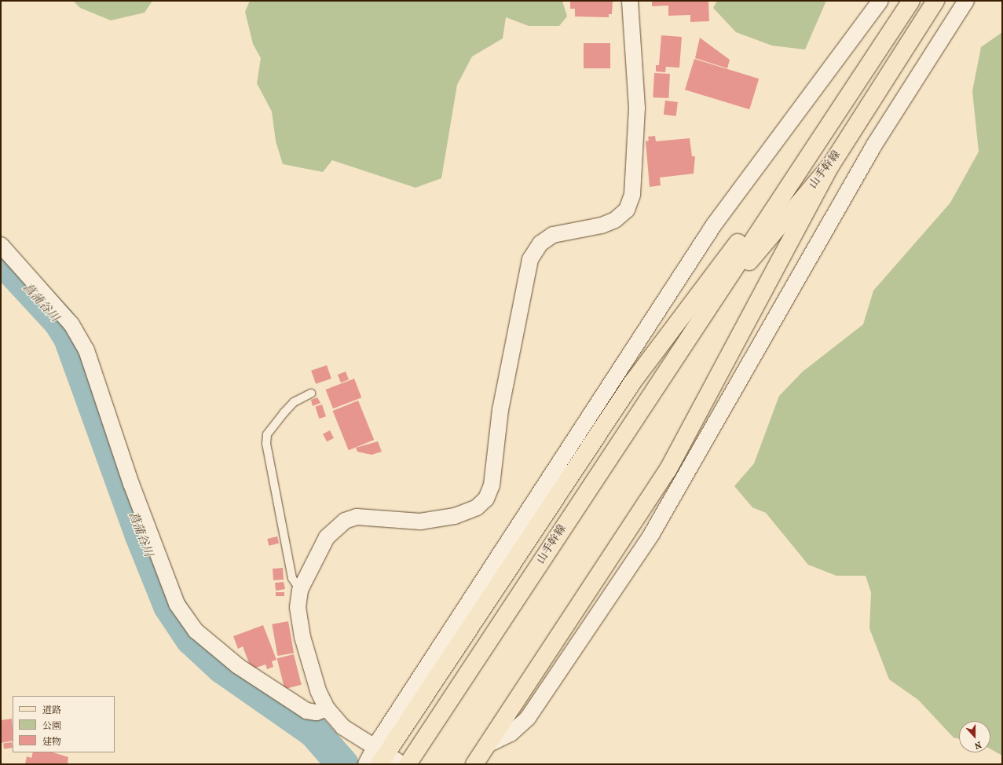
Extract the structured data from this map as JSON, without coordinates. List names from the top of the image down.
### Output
{
  "streets": {
    "main road": ["山手幹線"]
  },
  "water": ["菖蒲谷川"],
  "legend": ["道路", "公園", "建物"],
  "north": "bottom"
}
